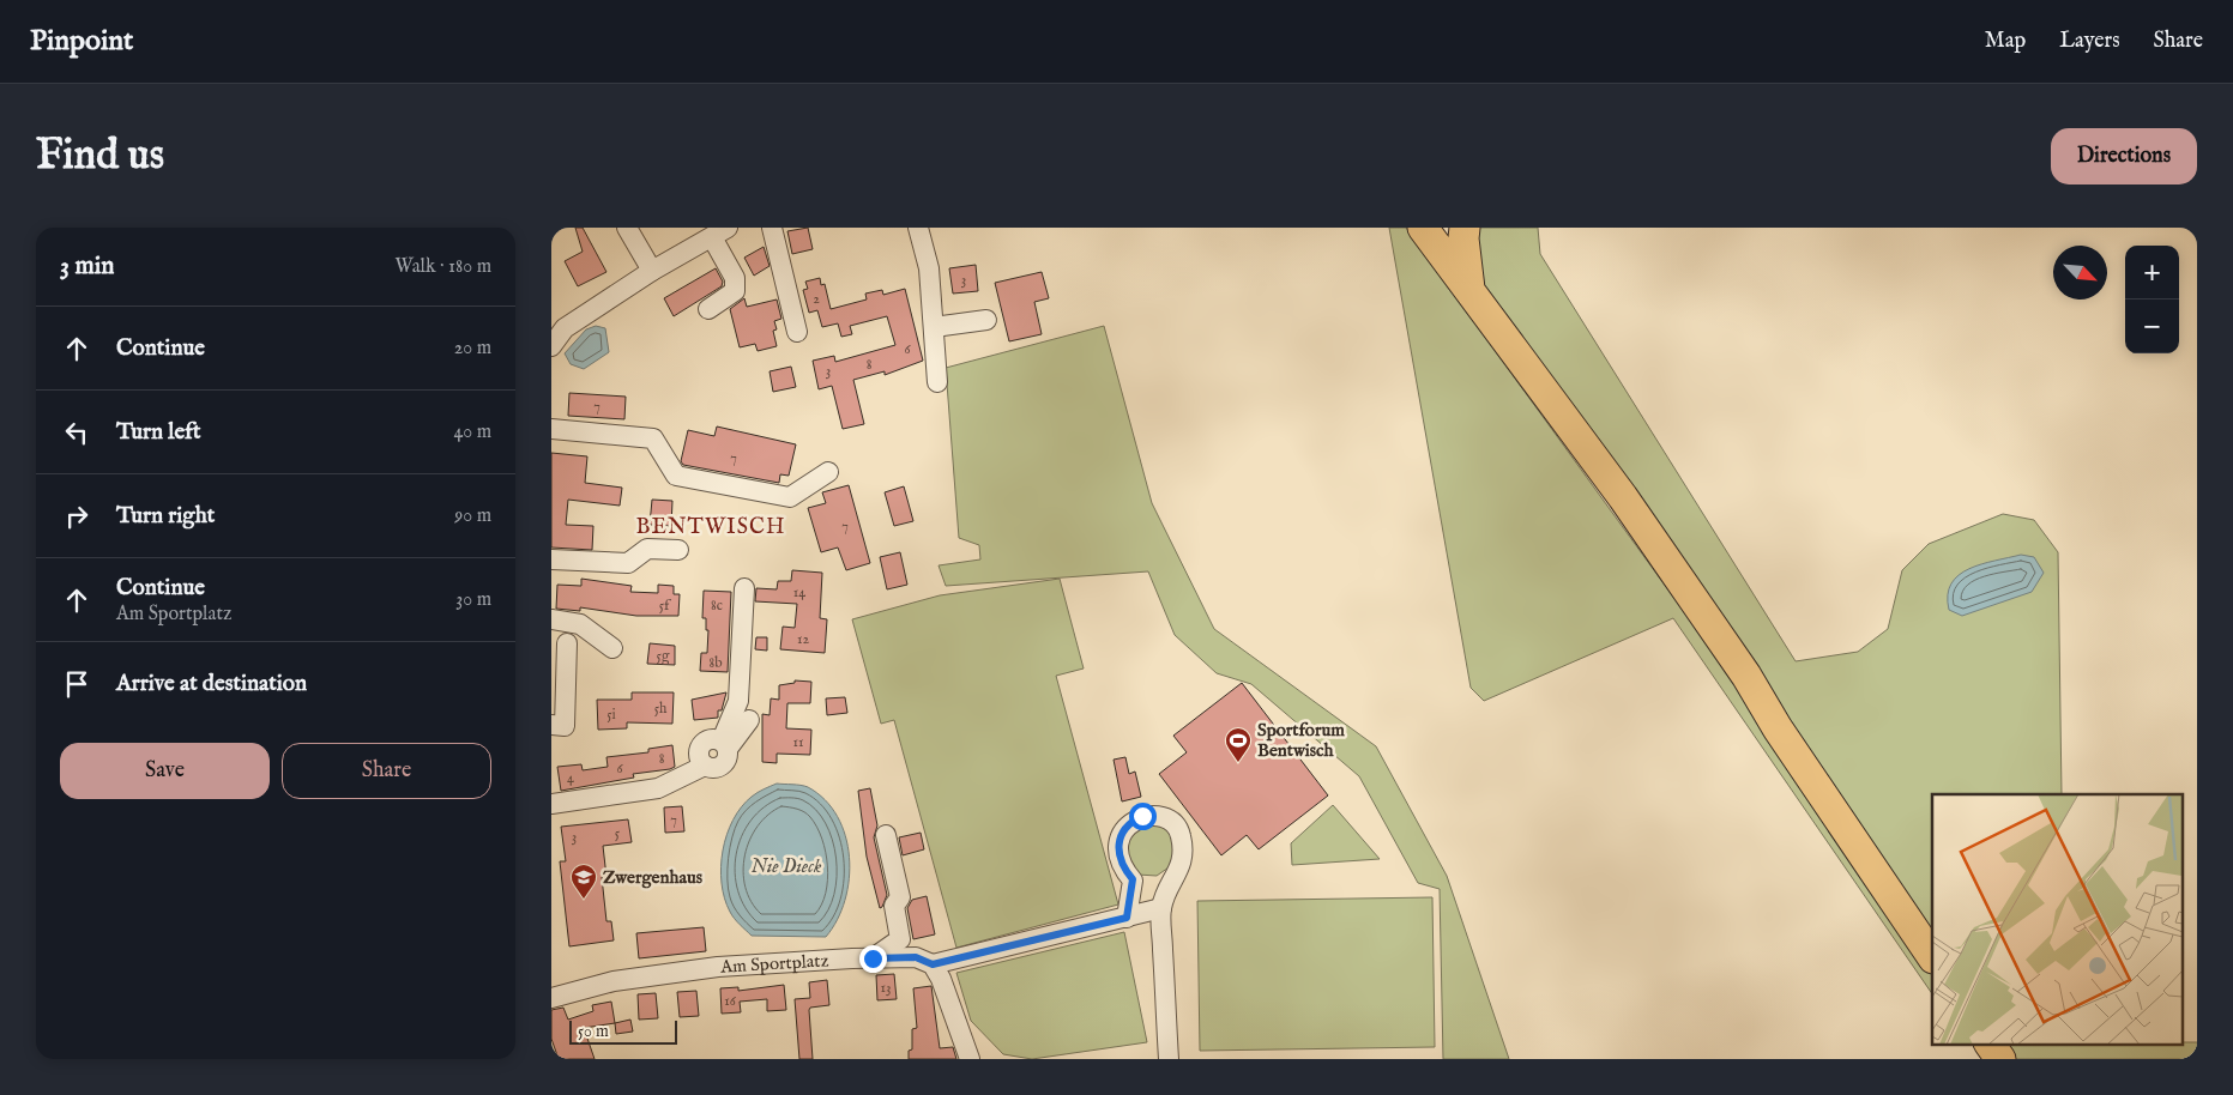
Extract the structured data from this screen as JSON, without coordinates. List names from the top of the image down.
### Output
{
  "streets": {
    "street": ["Am Sportplatz"]
  },
  "districts": ["BENTWISCH"],
  "water": ["Nie Dieck"],
  "places": {
    "sports": ["Sportforum Bentwisch"],
    "school or university": ["Zwergenhaus"]
  },
  "house_numbers": [
    "3",
    "2",
    "6",
    "8",
    "3",
    "7",
    "7",
    "7",
    "14",
    "5f",
    "8c",
    "12",
    "5g",
    "8b",
    "5h",
    "5i",
    "11",
    "8",
    "6",
    "4",
    "7",
    "5",
    "3",
    "13",
    "16"
  ],
  "scale_bar": "50 m",
  "north": "bottom right",
  "page": {
    "header": "Pinpoint",
    "nav": ["Map", "Layers", "Share"],
    "buttons": [
      "Directions",
      ["Save", "Share"]
    ],
    "title": "Find us",
    "heading": ["3 min", "Walk · 180 m"],
    "map_buttons": ["+", "−"],
    "list": [
      ["Continue", "20 m"],
      ["Turn left", "40 m"],
      ["Turn right", "90 m"],
      ["Continue", "Am Sportplatz", "30 m"],
      "Arrive at destination"
    ],
    "scale": "50 m"
  }
}
